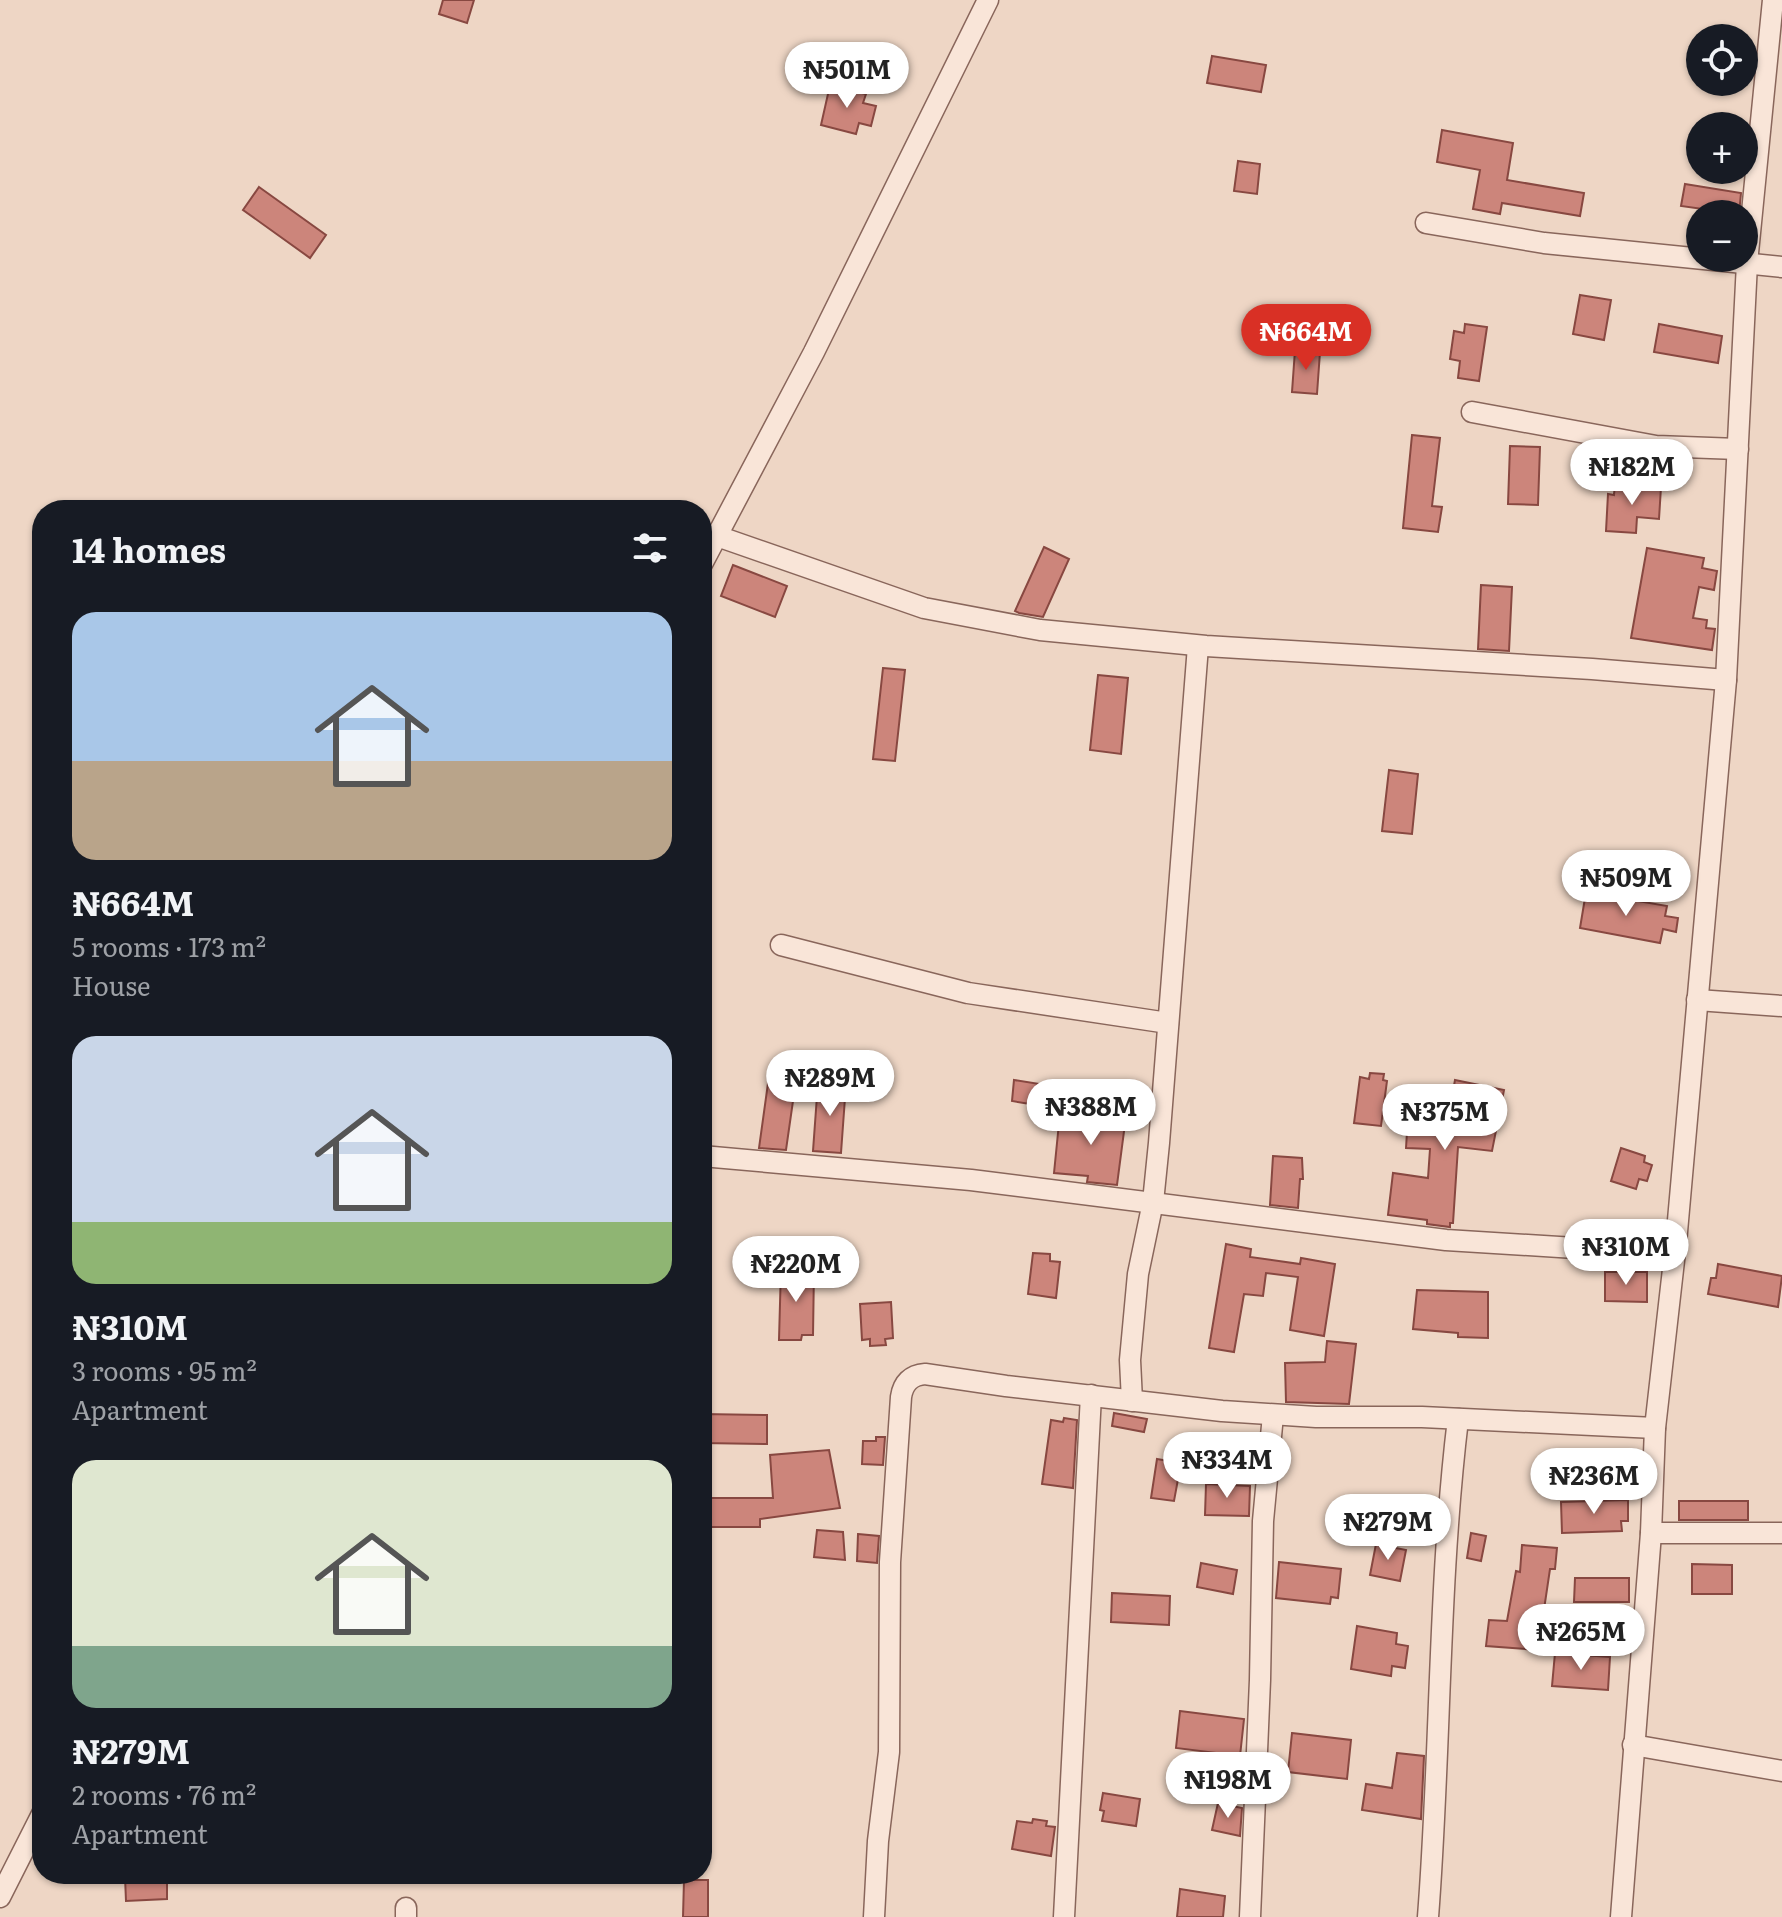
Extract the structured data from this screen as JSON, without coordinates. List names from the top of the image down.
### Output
{
  "page": {
    "map_buttons": ["+", "−"],
    "price": [
      "₦501M",
      "₦664M",
      "₦182M",
      "₦509M",
      "₦289M",
      "₦388M",
      "₦375M",
      "₦310M",
      "₦220M",
      "₦334M",
      "₦236M",
      "₦279M",
      "₦265M",
      "₦198M"
    ],
    "heading": "14 homes",
    "list": [
      {
        "name": "₦664M",
        "note": "5 rooms · 173 m² · House"
      },
      {
        "name": "₦310M",
        "note": "3 rooms · 95 m² · Apartment"
      },
      {
        "name": "₦279M",
        "note": "2 rooms · 76 m² · Apartment"
      }
    ]
  }
}
